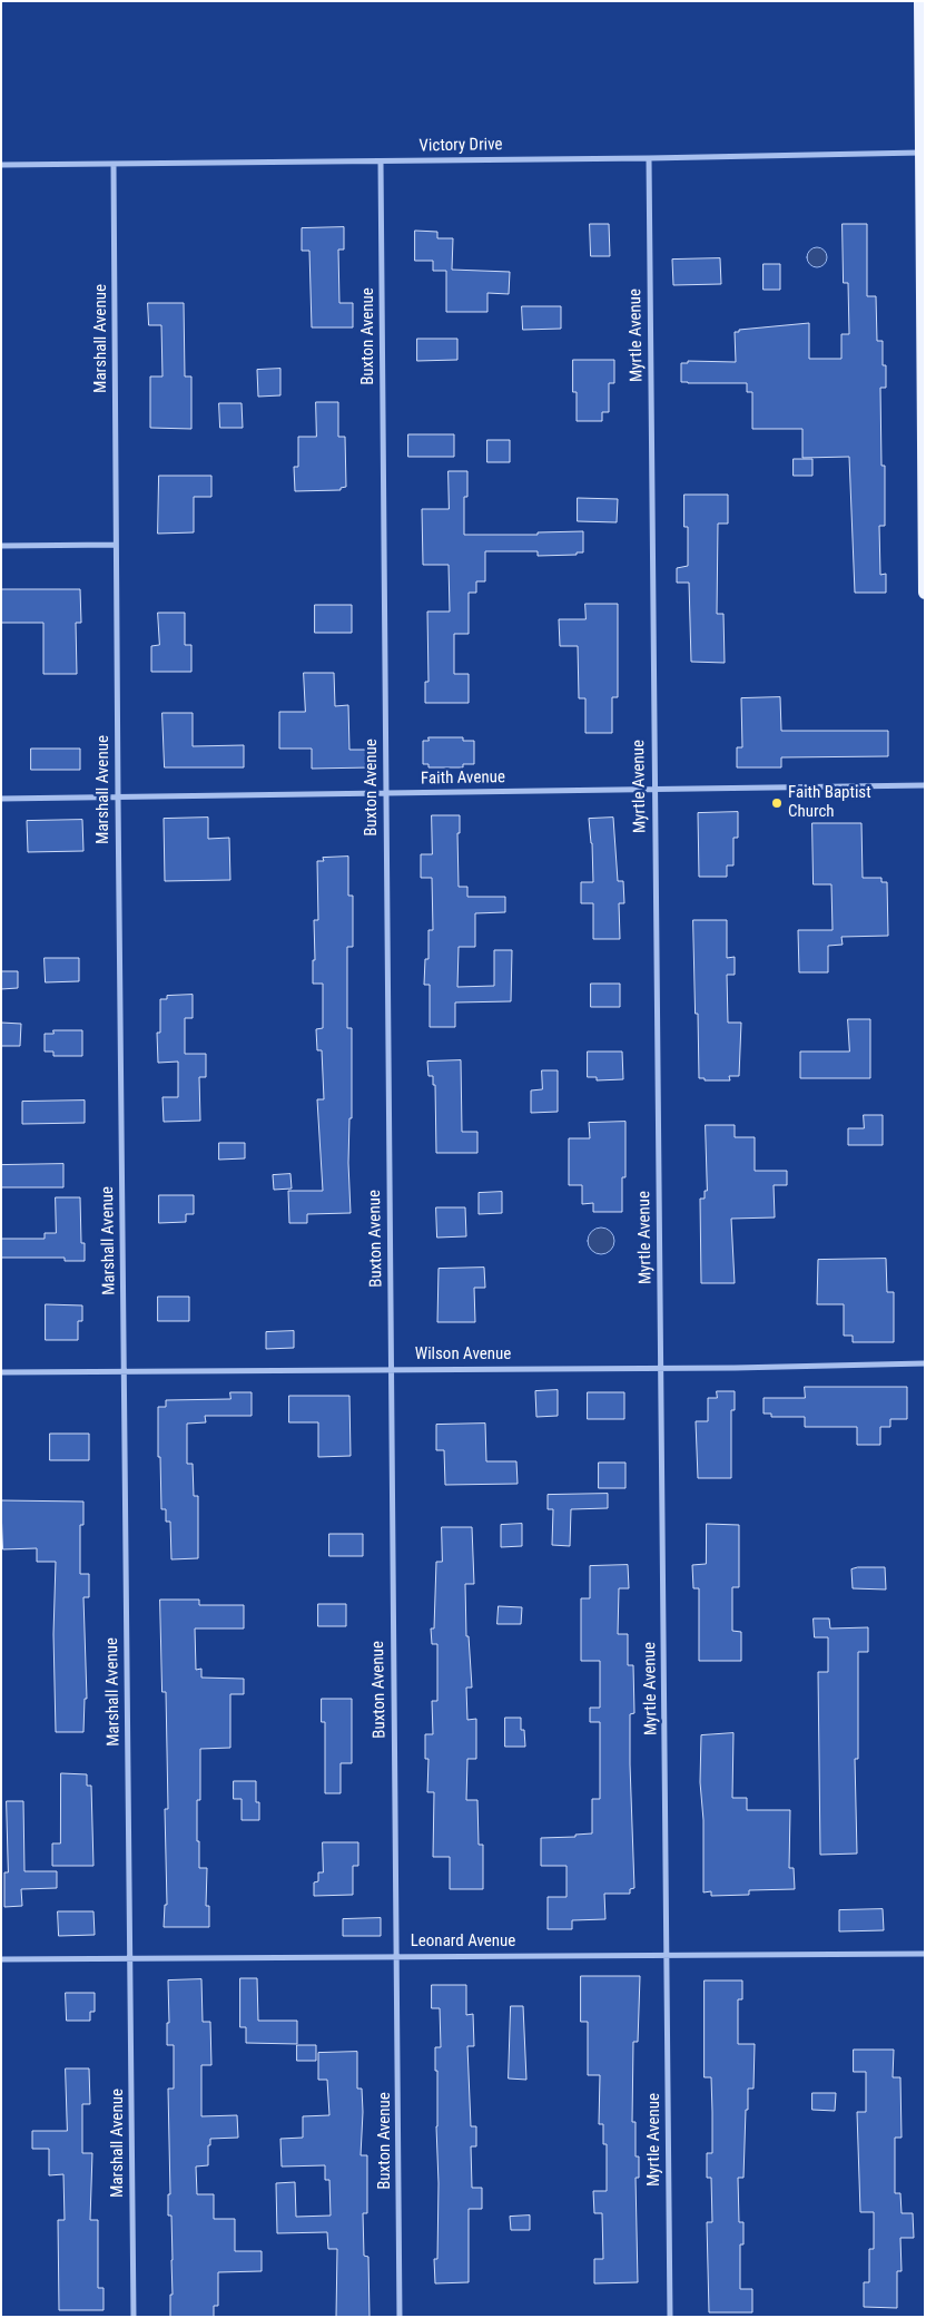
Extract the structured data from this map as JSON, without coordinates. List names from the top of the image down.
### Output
{
  "streets": {
    "street": [
      "Victory Drive",
      "Myrtle Avenue",
      "Buxton Avenue",
      "Marshall Avenue",
      "Faith Avenue",
      "Wilson Avenue",
      "Leonard Avenue"
    ]
  },
  "crossings": [
    ["Victory Drive", "Myrtle Avenue"],
    ["Victory Drive", "Buxton Avenue"],
    ["Victory Drive", "Marshall Avenue"],
    ["Myrtle Avenue", "Faith Avenue"],
    ["Myrtle Avenue", "Wilson Avenue"],
    ["Myrtle Avenue", "Leonard Avenue"],
    ["Buxton Avenue", "Faith Avenue"],
    ["Buxton Avenue", "Wilson Avenue"],
    ["Buxton Avenue", "Leonard Avenue"],
    ["Marshall Avenue", "Faith Avenue"],
    ["Marshall Avenue", "Wilson Avenue"],
    ["Marshall Avenue", "Leonard Avenue"]
  ],
  "places": ["Faith Baptist Church"]
}
